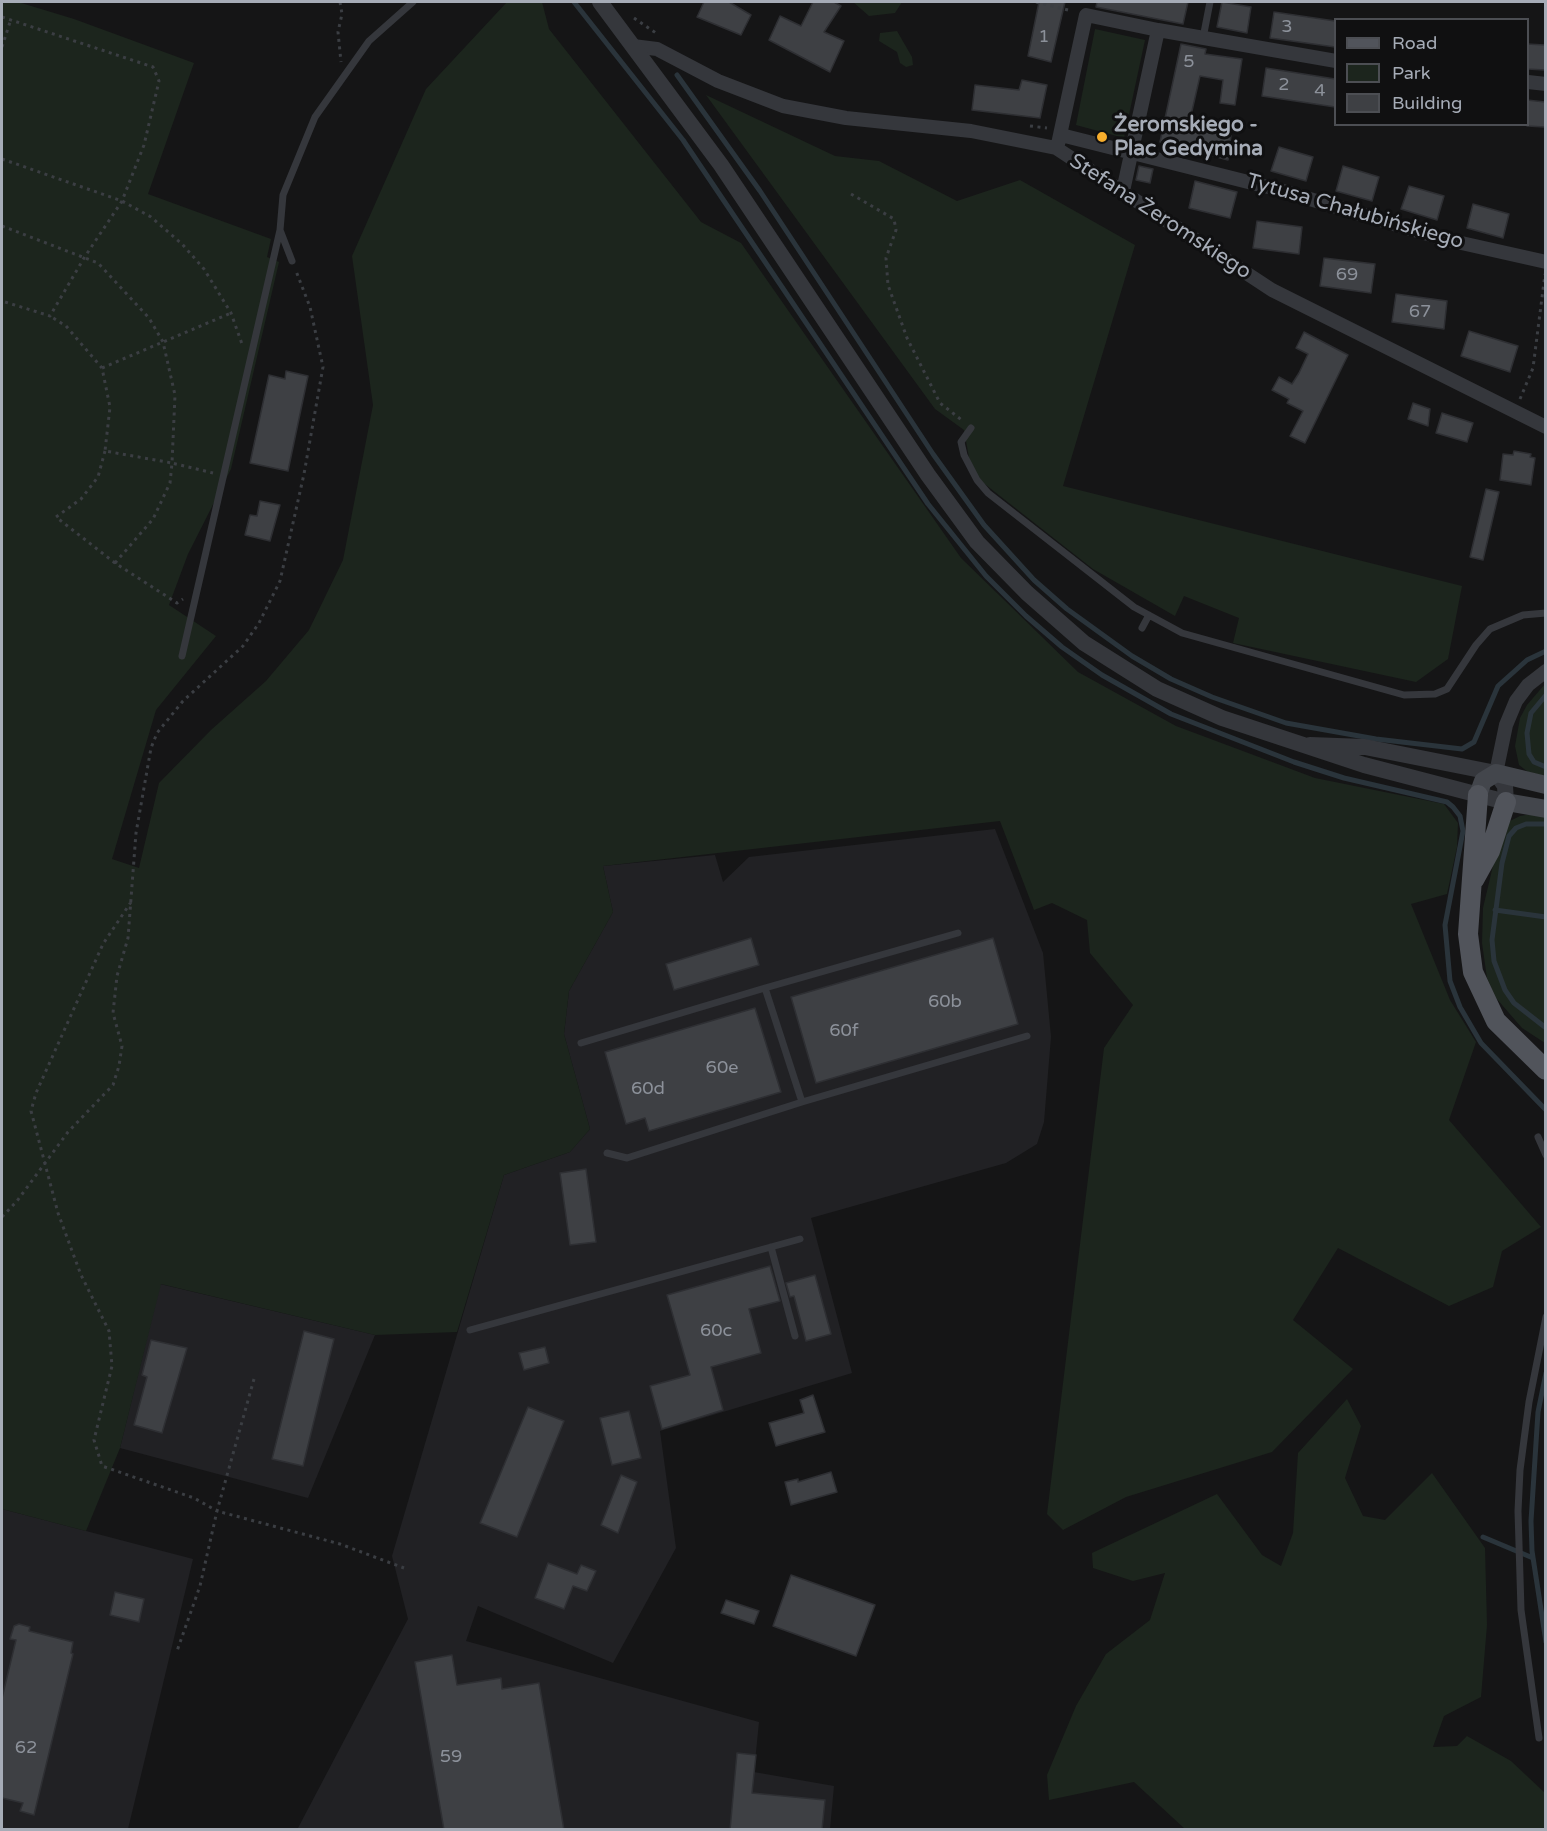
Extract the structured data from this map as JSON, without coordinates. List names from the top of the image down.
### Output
{
  "streets": {
    "street": ["Tytusa Chałubińskiego", "Stefana Żeromskiego"]
  },
  "crossings": [
    ["Tytusa Chałubińskiego", "Stefana Żeromskiego"]
  ],
  "places": ["Żeromskiego - Plac Gedymina"],
  "house_numbers": [
    "3",
    "1",
    "5",
    "2",
    "4",
    "69",
    "67",
    "60b",
    "60f",
    "60e",
    "60d",
    "60c",
    "62",
    "59"
  ],
  "legend": ["Road", "Park", "Building"]
}
